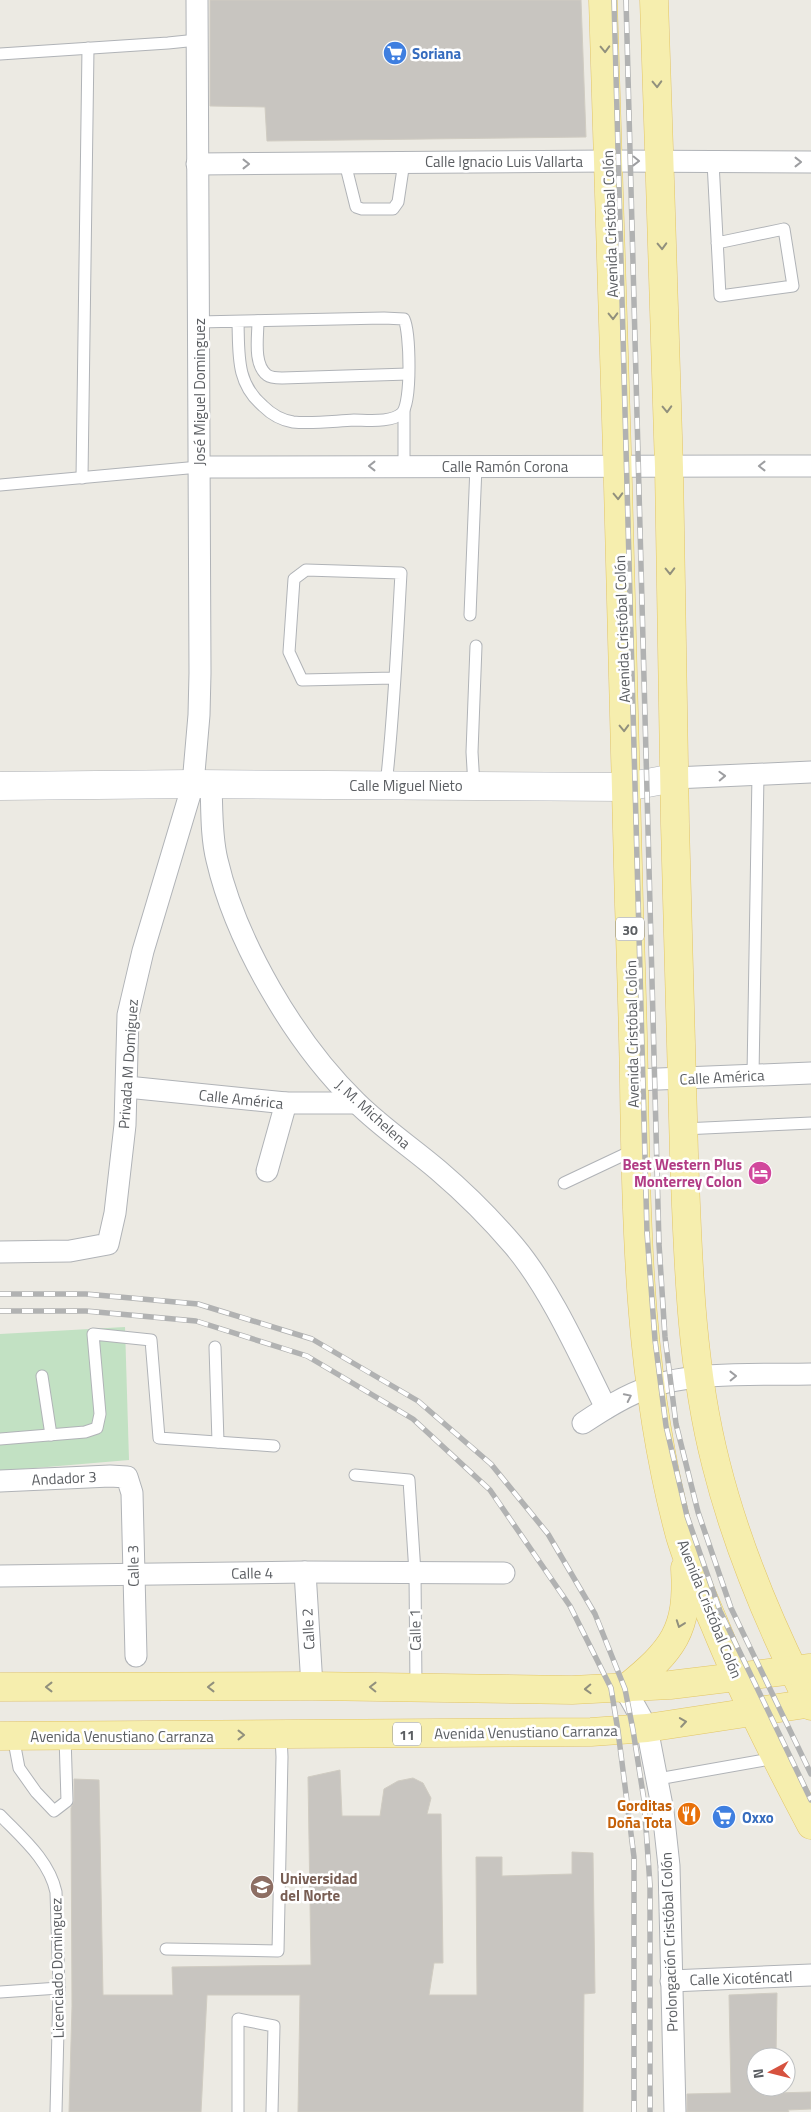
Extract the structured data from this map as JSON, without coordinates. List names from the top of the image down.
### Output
{
  "streets": {
    "main road": [
      "Avenida Cristóbal Colón",
      "30",
      "Avenida Venustiano Carranza",
      "11"
    ],
    "street": [
      "Calle Ignacio Luis Vallarta",
      "José Miguel Dominguez",
      "Calle Ramón Corona",
      "Calle Miguel Nieto",
      "Privada M Domiguez",
      "Calle América",
      "J. M. Michelena",
      "Andador 3",
      "Calle 3",
      "Calle 4",
      "Calle 2",
      "Prolongación Cristóbal Colón",
      "Calle Xicoténcatl"
    ],
    "lane": ["Calle 1", "Licenciado Dominguez"]
  },
  "crossings": [
    ["Calle Ignacio Luis Vallarta", "Avenida Cristóbal Colón"],
    ["Calle Ignacio Luis Vallarta", "José Miguel Dominguez"],
    ["Avenida Cristóbal Colón", "Calle Ramón Corona"],
    ["Avenida Cristóbal Colón", "Calle Miguel Nieto"],
    ["Avenida Cristóbal Colón", "Calle América"],
    ["Avenida Cristóbal Colón", "Avenida Venustiano Carranza"],
    ["José Miguel Dominguez", "Calle Ramón Corona"],
    ["José Miguel Dominguez", "Calle Miguel Nieto"],
    ["José Miguel Dominguez", "Privada M Domiguez"],
    ["José Miguel Dominguez", "J. M. Michelena"],
    ["Calle Miguel Nieto", "Privada M Domiguez"],
    ["Calle Miguel Nieto", "J. M. Michelena"],
    ["Privada M Domiguez", "Calle América"],
    ["Privada M Domiguez", "J. M. Michelena"],
    ["Calle América", "J. M. Michelena"],
    ["Andador 3", "Calle 3"],
    ["Calle 3", "Calle 4"],
    ["Calle 4", "Calle 2"],
    ["Calle 4", "Calle 1"],
    ["Avenida Venustiano Carranza", "Prolongación Cristóbal Colón"],
    ["Prolongación Cristóbal Colón", "Calle Xicoténcatl"]
  ],
  "one_way": ["Calle Ignacio Luis Vallarta", "Calle Ramón Corona"],
  "places": {
    "supermarket": ["Soriana", "Oxxo"],
    "hotel": ["Best Western Plus Monterrey Colon"],
    "restaurant": ["Gorditas Doña Tota"],
    "school or university": ["Universidad del Norte"]
  },
  "north": "left"
}
